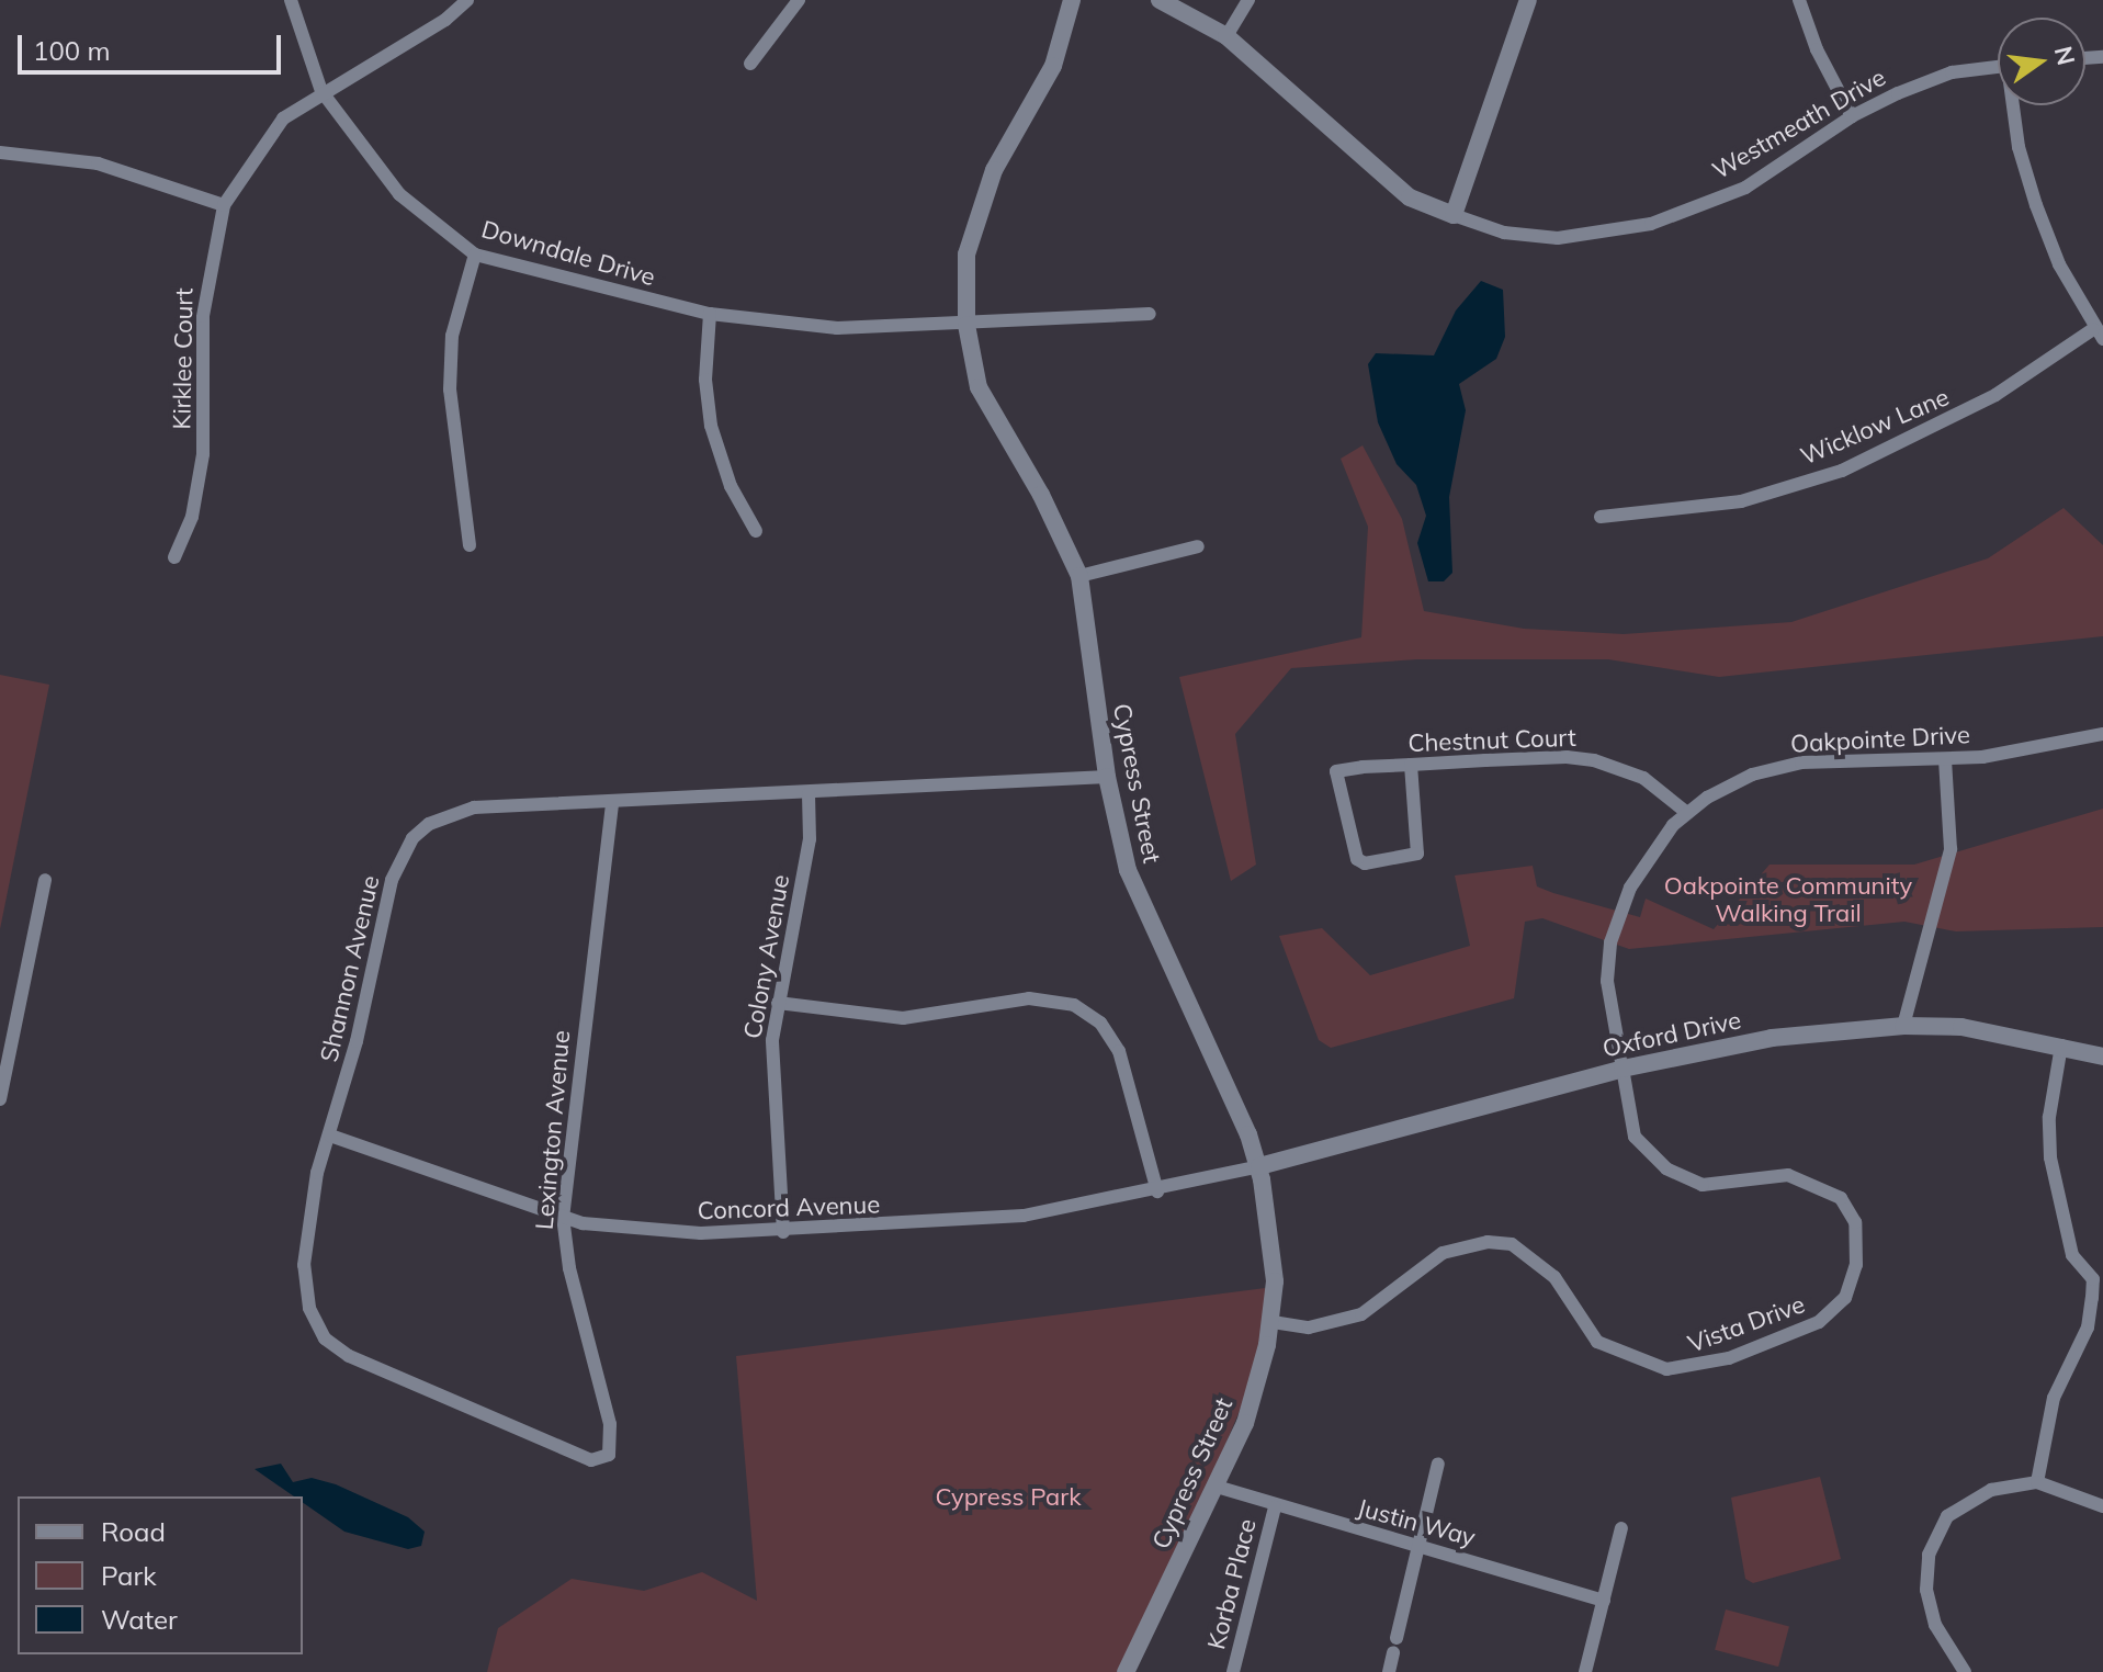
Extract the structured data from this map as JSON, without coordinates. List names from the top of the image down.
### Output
{
  "streets": {
    "street": [
      "Westmeath Drive",
      "Downdale Drive",
      "Kirklee Court",
      "Wicklow Lane",
      "Oakpointe Drive",
      "Chestnut Court",
      "Cypress Street",
      "Colony Avenue",
      "Shannon Avenue",
      "Oxford Drive",
      "Lexington Avenue",
      "Concord Avenue",
      "Vista Drive",
      "Justin Way",
      "Korba Place"
    ]
  },
  "crossings": [
    ["Downdale Drive", "Kirklee Court"],
    ["Downdale Drive", "Cypress Street"],
    ["Oakpointe Drive", "Chestnut Court"],
    ["Oakpointe Drive", "Oxford Drive"],
    ["Oakpointe Drive", "Vista Drive"],
    ["Cypress Street", "Shannon Avenue"],
    ["Cypress Street", "Oxford Drive"],
    ["Cypress Street", "Concord Avenue"],
    ["Cypress Street", "Vista Drive"],
    ["Cypress Street", "Justin Way"],
    ["Colony Avenue", "Shannon Avenue"],
    ["Colony Avenue", "Concord Avenue"],
    ["Shannon Avenue", "Lexington Avenue"],
    ["Shannon Avenue", "Concord Avenue"],
    ["Oxford Drive", "Concord Avenue"],
    ["Oxford Drive", "Vista Drive"],
    ["Lexington Avenue", "Concord Avenue"],
    ["Justin Way", "Korba Place"]
  ],
  "parks": ["Oakpointe Community Walking Trail", "Cypress Park"],
  "legend": ["Road", "Park", "Water"],
  "scale_bar": "100 m",
  "north": "right"
}
